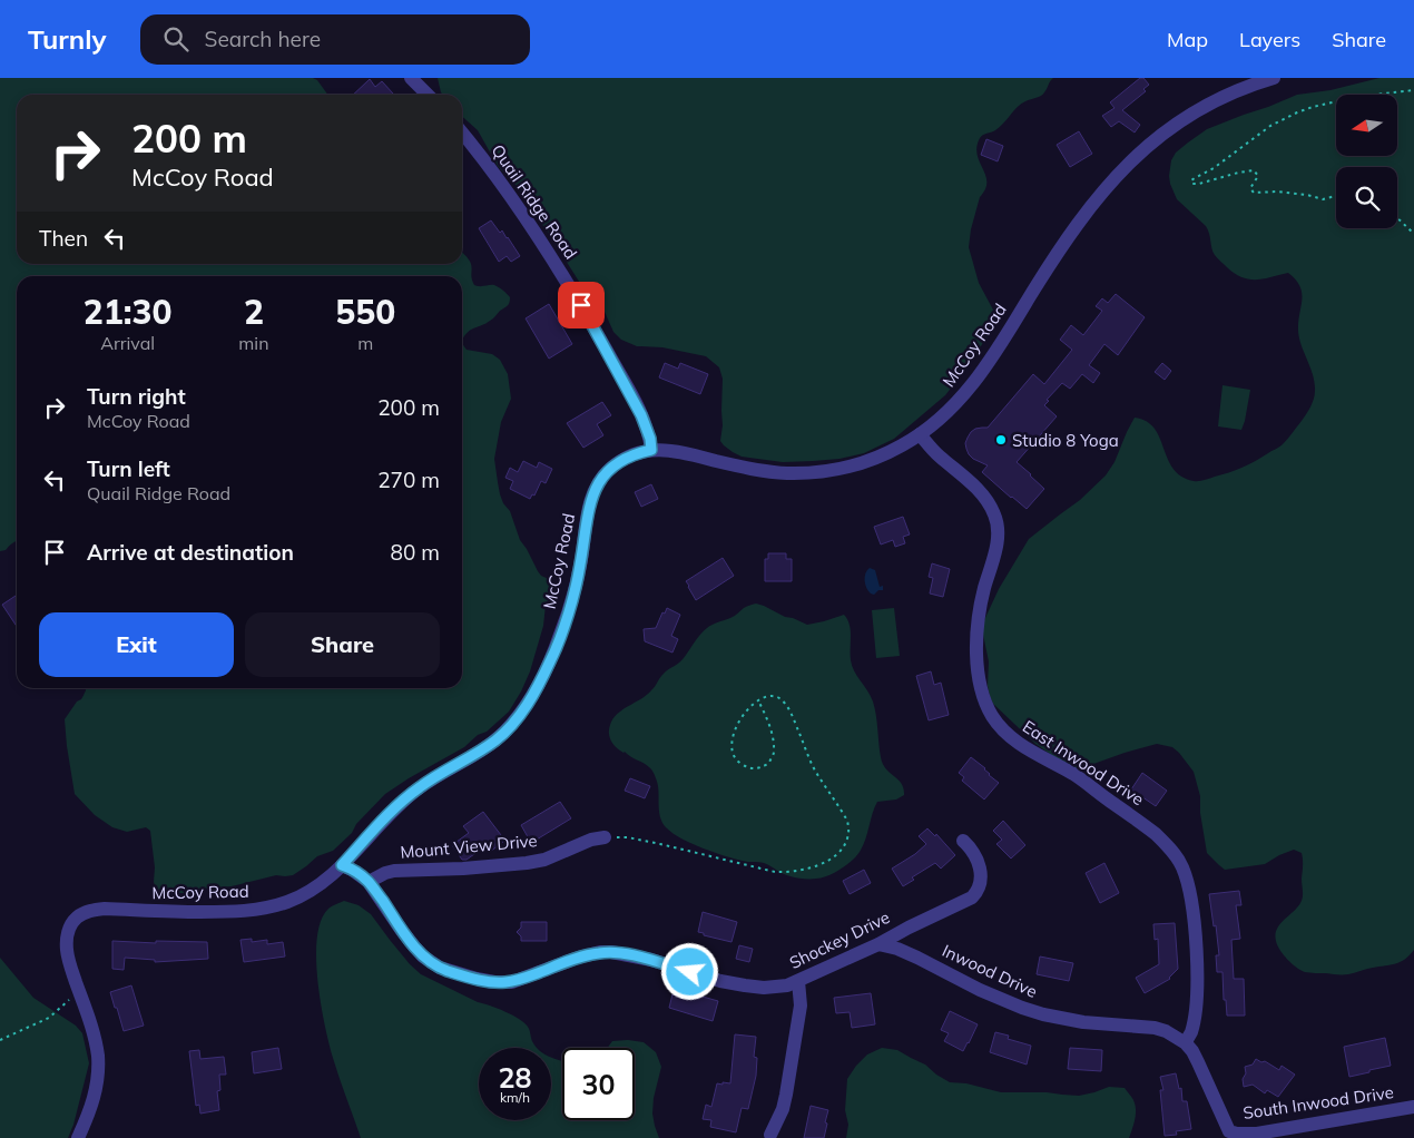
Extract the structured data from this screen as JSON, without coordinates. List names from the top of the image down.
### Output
{
  "streets": {
    "street": [
      "Quail Ridge Road",
      "McCoy Road",
      "East Inwood Drive",
      "Mount View Drive",
      "Shockey Drive",
      "Inwood Drive",
      "South Inwood Drive"
    ]
  },
  "crossings": [
    ["Quail Ridge Road", "McCoy Road"],
    ["McCoy Road", "East Inwood Drive"],
    ["McCoy Road", "Shockey Drive"],
    ["East Inwood Drive", "Inwood Drive"],
    ["Mount View Drive", "Shockey Drive"],
    ["Shockey Drive", "Inwood Drive"]
  ],
  "places": ["Studio 8 Yoga"],
  "north": "left",
  "page": {
    "header": "Turnly",
    "search": "Search here",
    "nav": ["Map", "Layers", "Share"],
    "turn": ["200 m", "McCoy Road"],
    "then": "Then",
    "eta": [
      "21:30",
      "Arrival",
      "2",
      "min",
      "550",
      "m"
    ],
    "list": [
      {
        "name": "Turn right",
        "note": "McCoy Road",
        "value": "200 m"
      },
      {
        "name": "Turn left",
        "note": "Quail Ridge Road",
        "value": "270 m"
      },
      {
        "name": "Arrive at destination",
        "value": "80 m"
      }
    ],
    "buttons": ["Exit", "Share"],
    "speed": "28 km/h",
    "limit": "30"
  }
}
